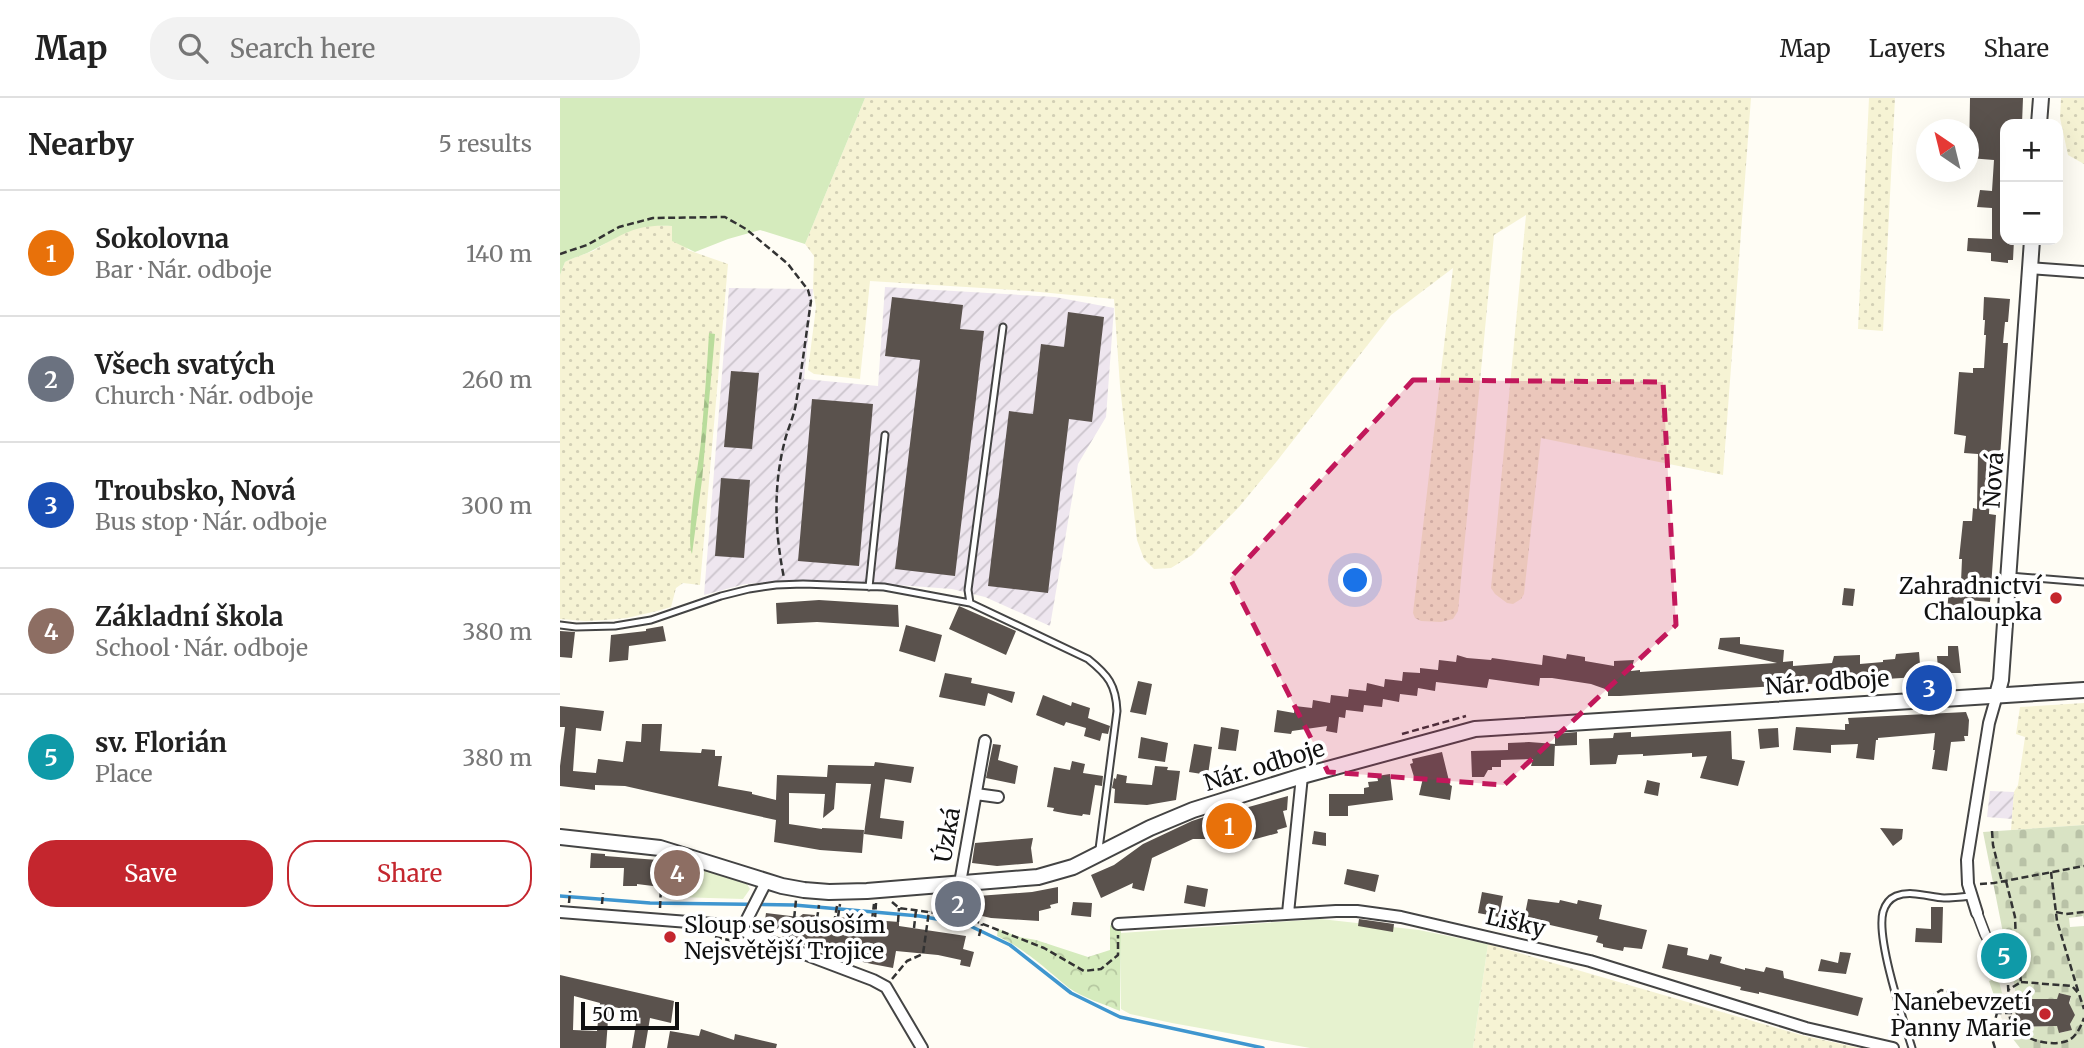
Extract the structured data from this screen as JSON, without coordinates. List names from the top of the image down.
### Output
{
  "streets": {
    "street": [
      "Nová",
      "Nár. odboje",
      "Úzká",
      "Lišky"
    ]
  },
  "crossings": [
    ["Nová", "Nár. odboje"],
    ["Nár. odboje", "Úzká"]
  ],
  "places": ["Zahradnictví Chaloupka", "Sloup se sousoším Nejsvětější Trojice", "Nanebevzetí Panny Marie"],
  "scale_bar": "50 m",
  "north": "top left",
  "page": {
    "header": "Map",
    "search": "Search here",
    "nav": ["Map", "Layers", "Share"],
    "heading": ["Nearby", "5 results"],
    "map_buttons": ["+", "−"],
    "list": [
      {
        "mark": "1",
        "name": "Sokolovna",
        "note": "Bar · Nár. odboje",
        "value": "140 m"
      },
      {
        "mark": "2",
        "name": "Všech svatých",
        "note": "Church · Nár. odboje",
        "value": "260 m"
      },
      {
        "mark": "3",
        "name": "Troubsko, Nová",
        "note": "Bus stop · Nár. odboje",
        "value": "300 m"
      },
      {
        "mark": "4",
        "name": "Základní škola",
        "note": "School · Nár. odboje",
        "value": "380 m"
      },
      {
        "mark": "5",
        "name": "sv. Florián",
        "note": "Place",
        "value": "380 m"
      }
    ],
    "pins": [
      "3",
      "1",
      "4",
      "2",
      "5"
    ],
    "buttons": ["Save", "Share"],
    "scale": "50 m"
  }
}
